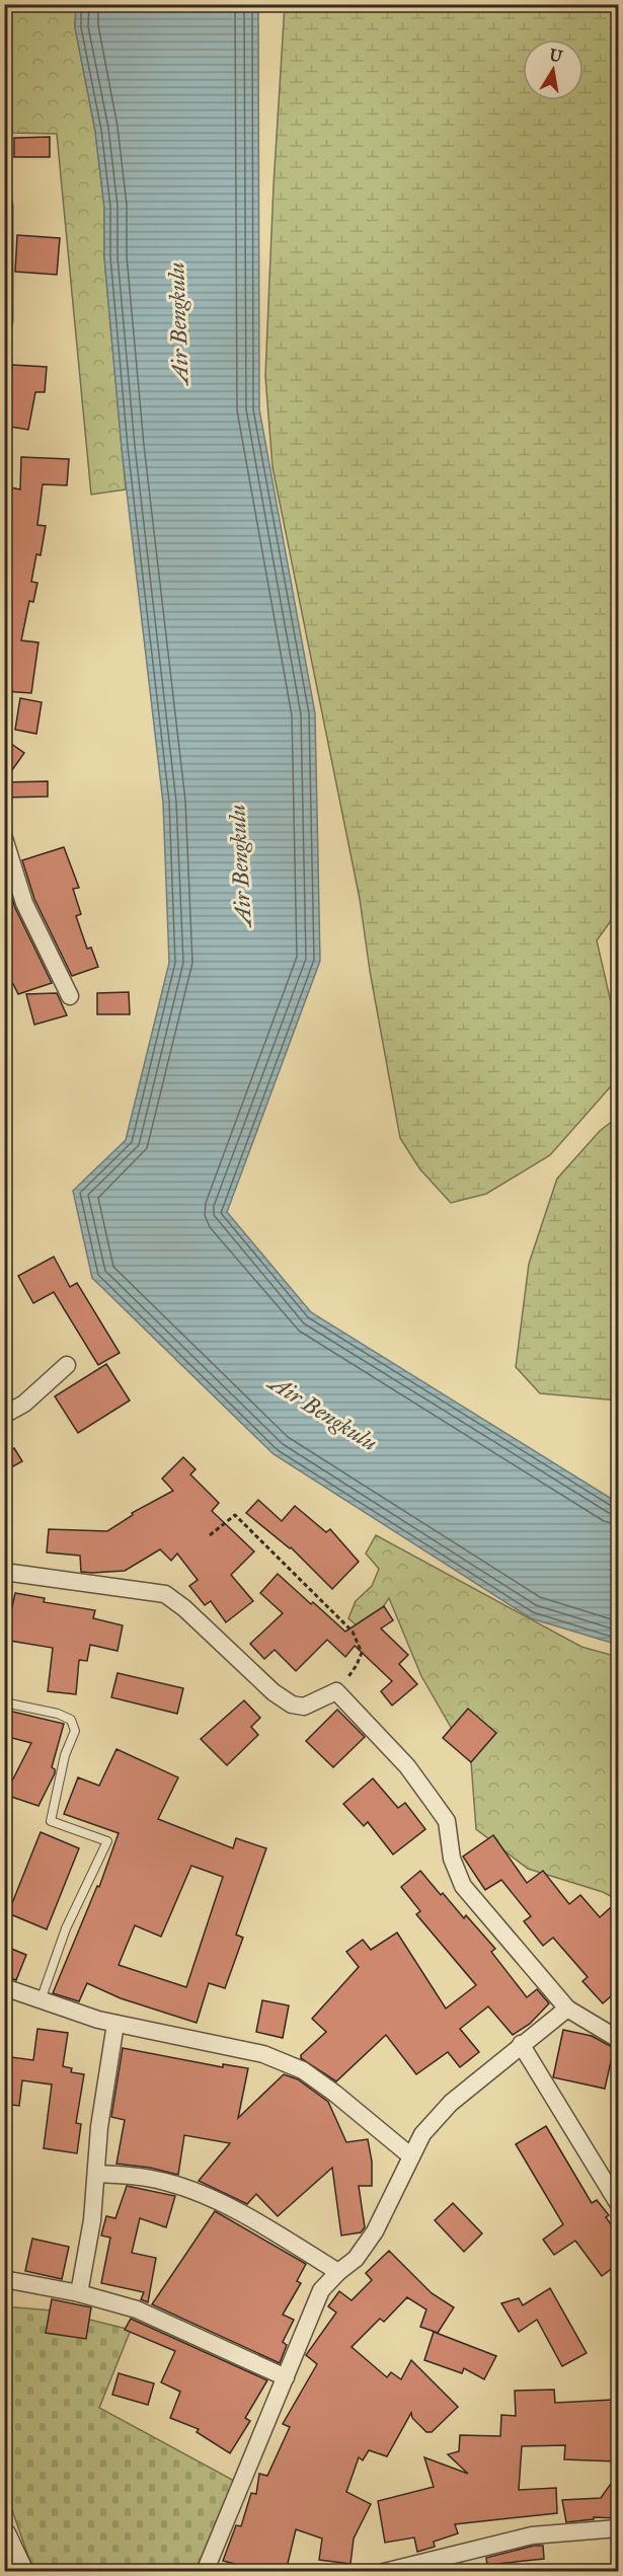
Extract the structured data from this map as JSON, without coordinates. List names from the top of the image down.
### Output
{
  "water": ["Air Bengkulu"],
  "north": "top"
}
